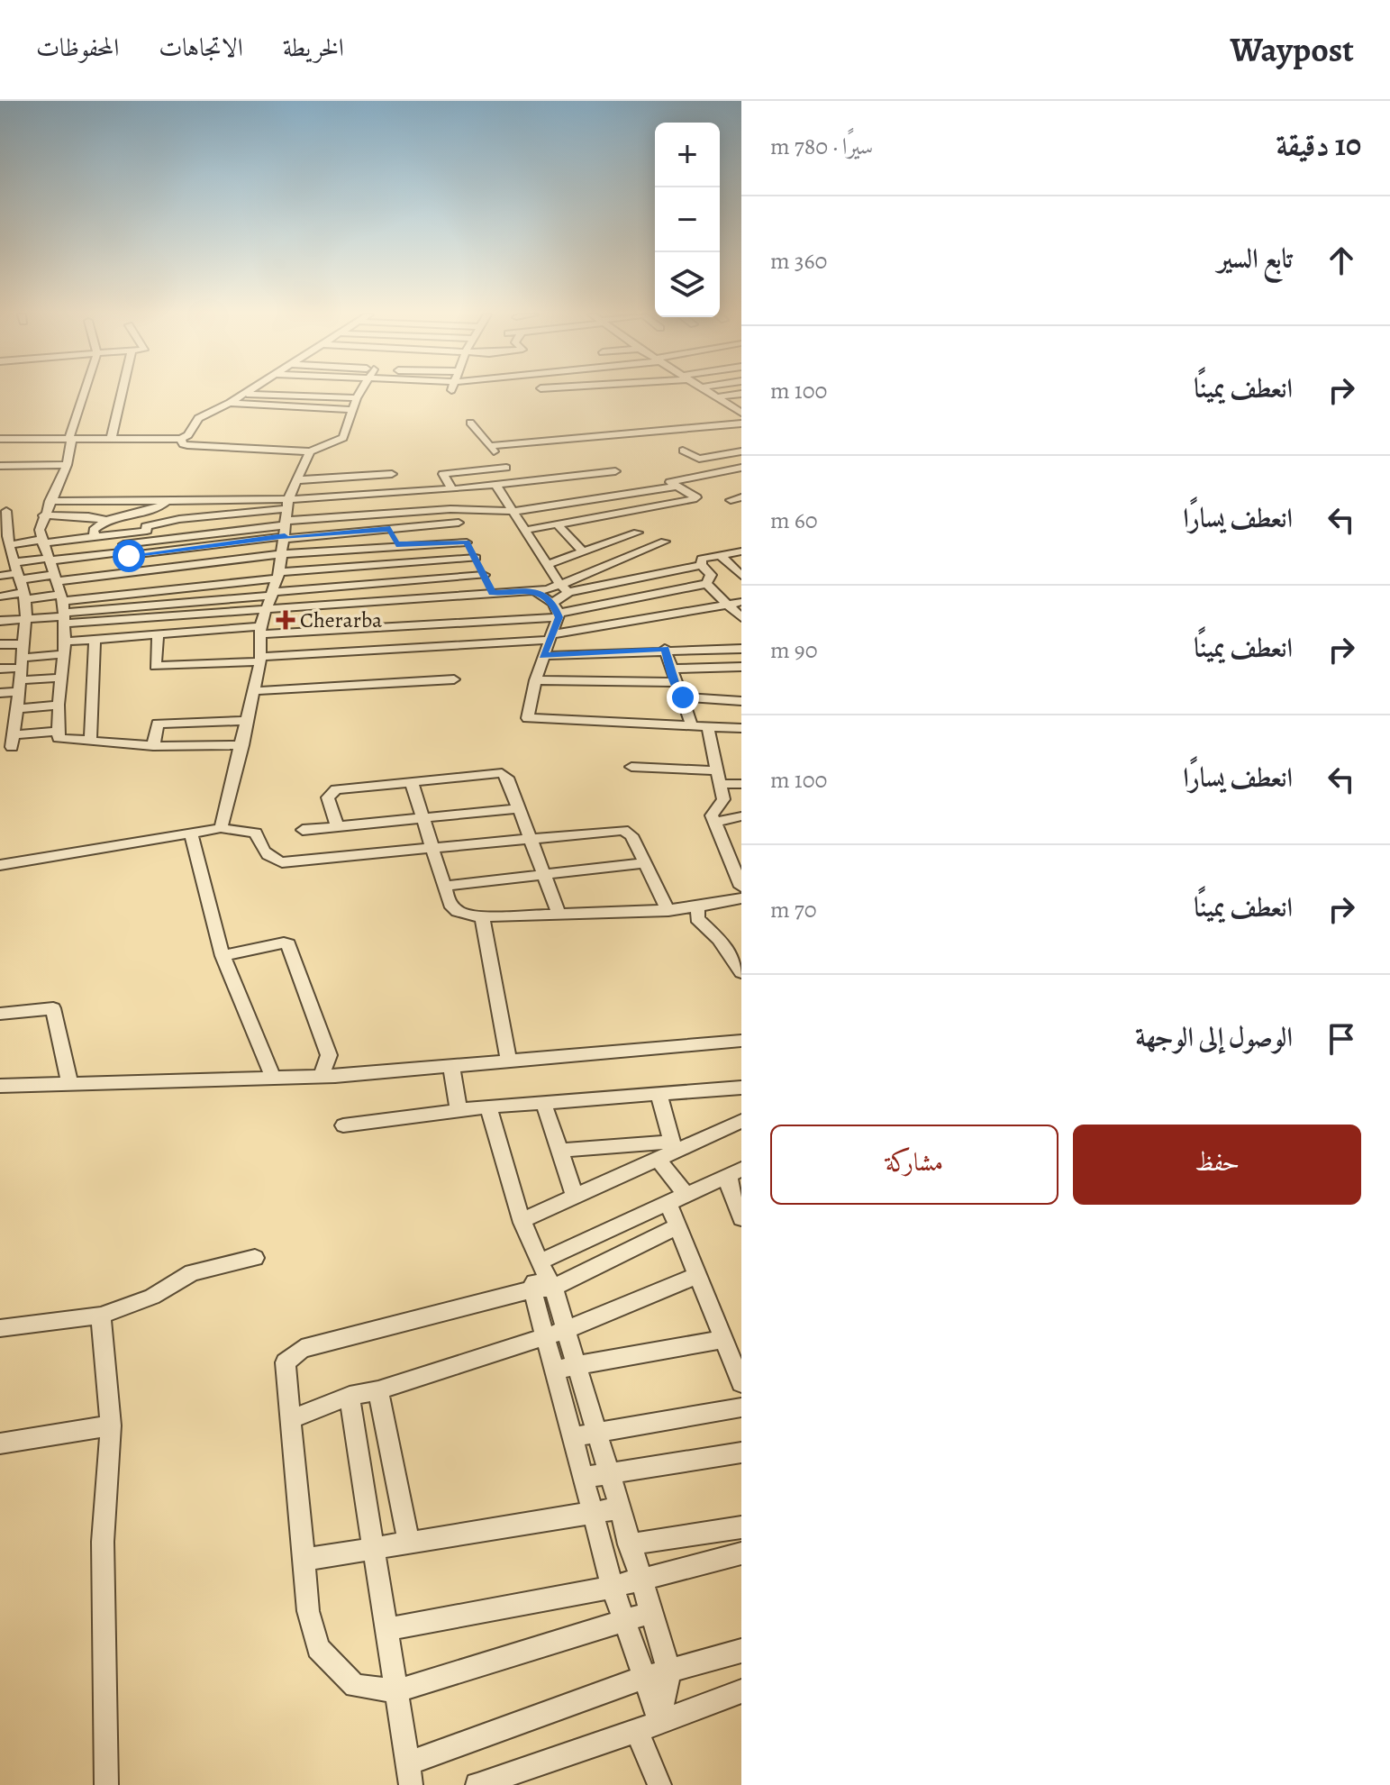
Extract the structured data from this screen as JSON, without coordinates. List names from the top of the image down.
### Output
{
  "places": {
    "health": ["Cherarba"]
  },
  "page": {
    "header": "Waypost",
    "nav": ["الخريطة", "الاتجاهات", "المحفوظات"],
    "heading": ["10 دقيقة", "سيرًا · 780 m"],
    "map_buttons": ["+", "−"],
    "list": [
      ["تابع السير", "360 m"],
      ["انعطف يمينًا", "100 m"],
      ["انعطف يسارًا", "60 m"],
      ["انعطف يمينًا", "90 m"],
      ["انعطف يسارًا", "100 m"],
      ["انعطف يمينًا", "70 m"],
      "الوصول إلى الوجهة"
    ],
    "buttons": ["حفظ", "مشاركة"]
  }
}
